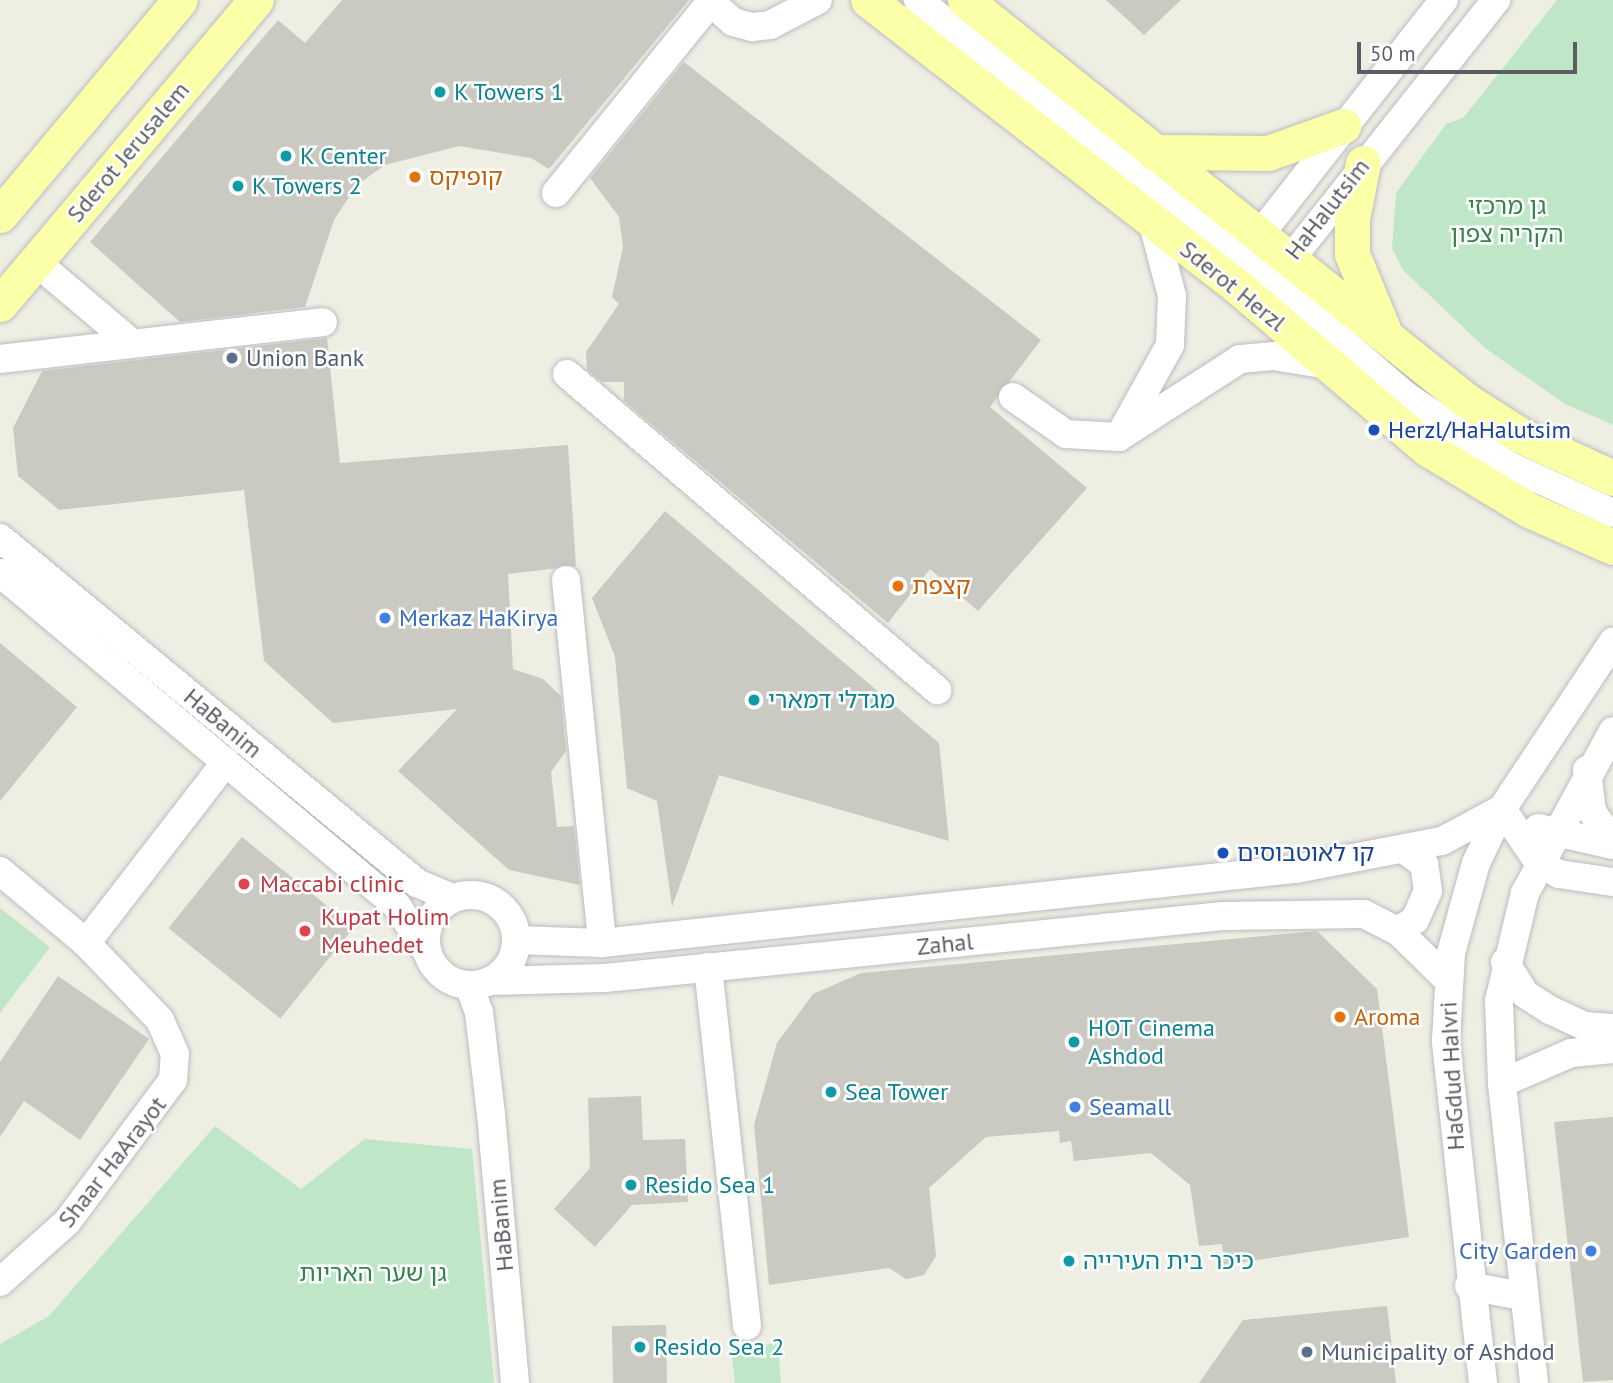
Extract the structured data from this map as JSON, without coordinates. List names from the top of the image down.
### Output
{
  "streets": {
    "main road": ["Sderot Jerusalem", "Sderot Herzl"],
    "street": [
      "HaHalutsim",
      "HaBanim",
      "Zahal",
      "HaGdud HaIvri",
      "Shaar HaArayot"
    ]
  },
  "crossings": [
    ["HaHalutsim", "Sderot Herzl"],
    ["HaBanim", "Zahal"],
    ["Zahal", "HaGdud HaIvri"]
  ],
  "parks": ["גן מרכזי הקריה צפון", "גן שער האריות"],
  "places": [
    "K Towers 1",
    "K Center",
    "קופיקס",
    "K Towers 2",
    "Union Bank",
    "Herzl/HaHalutsim",
    "קצפת",
    "Merkaz HaKirya",
    "מגדלי דמארי",
    "קו לאוטבוסים",
    "Maccabi clinic",
    "Kupat Holim Meuhedet",
    "Aroma",
    "HOT Cinema Ashdod",
    "Sea Tower",
    "Seamall",
    "Resido Sea 1",
    "City Garden",
    "כיכר בית העירייה",
    "Resido Sea 2",
    "Municipality of Ashdod"
  ],
  "scale_bar": "50 m"
}
